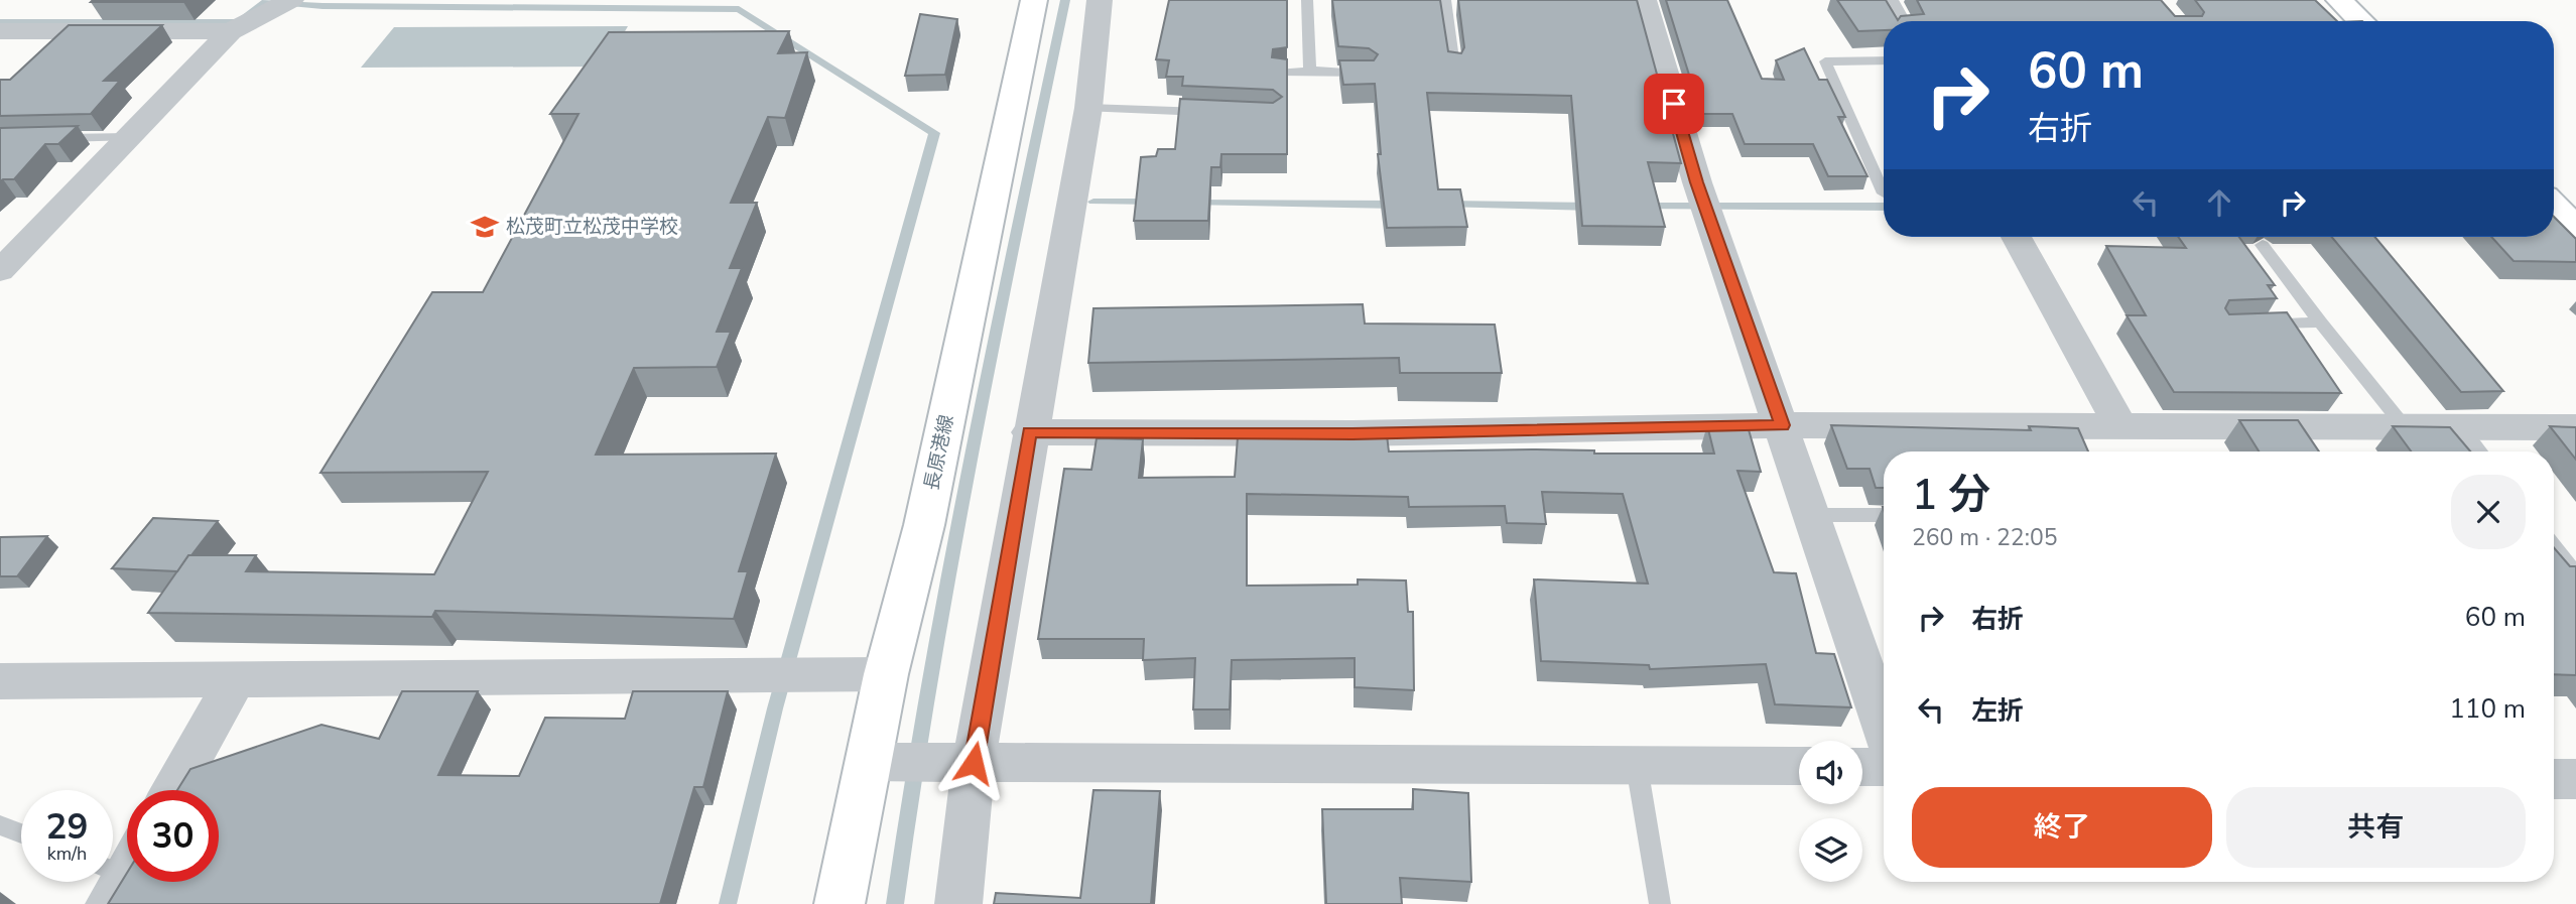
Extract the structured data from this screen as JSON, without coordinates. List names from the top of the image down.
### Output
{
  "streets": {
    "main road": ["長原港線"]
  },
  "places": {
    "school or university": ["松茂町立松茂中学校"]
  },
  "page": {
    "turn": ["60 m", "右折"],
    "heading": ["1 分", "260 m · 22:05"],
    "list": [
      {
        "name": "右折",
        "value": "60 m"
      },
      {
        "name": "左折",
        "value": "110 m"
      }
    ],
    "buttons": ["終了", "共有"],
    "speed": "29 km/h",
    "limit": "30"
  }
}
